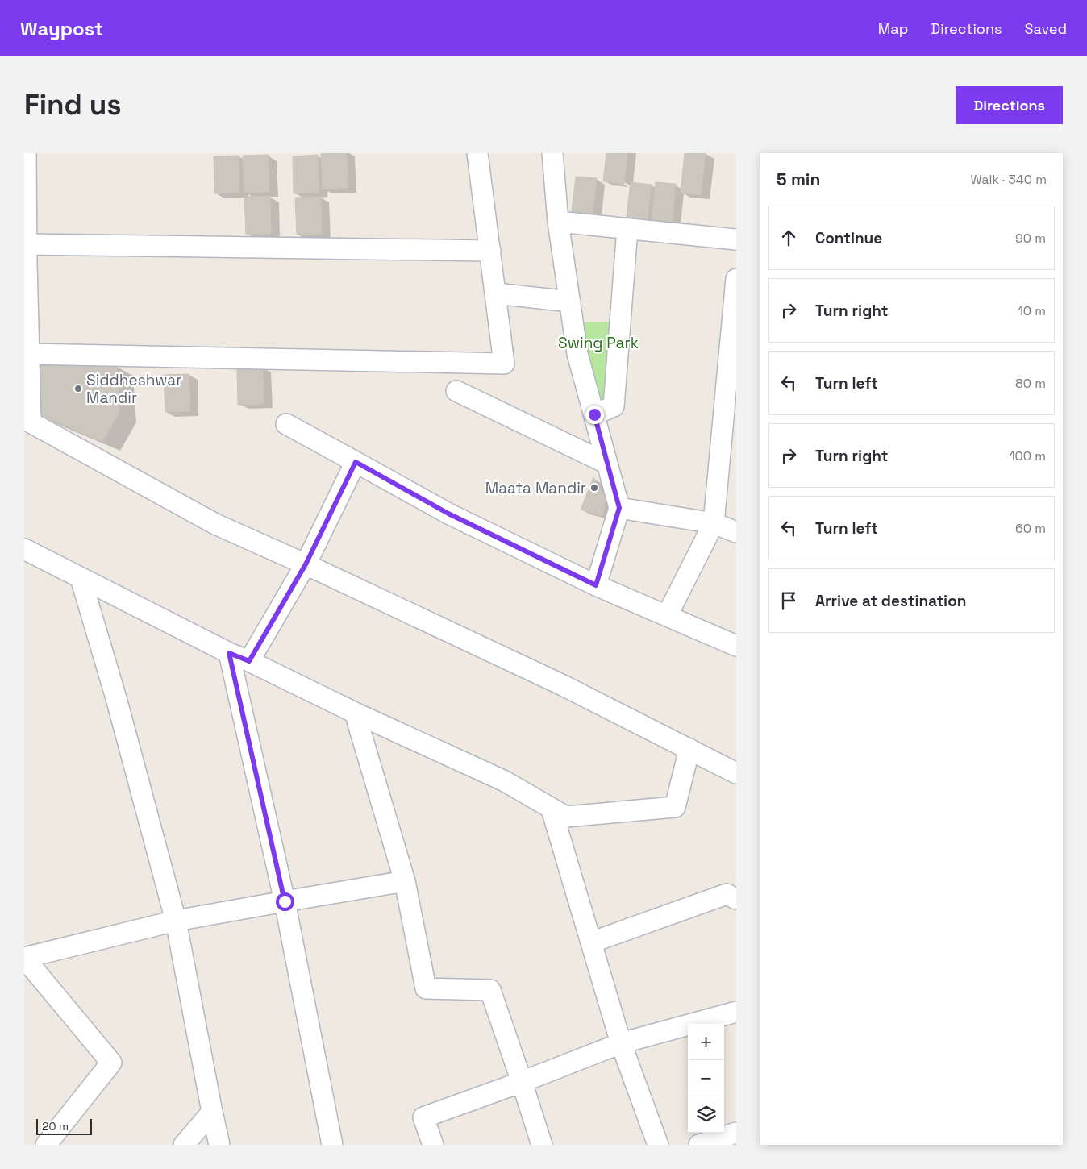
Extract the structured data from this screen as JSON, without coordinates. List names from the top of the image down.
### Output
{
  "parks": ["Swing Park"],
  "places": ["Siddheshwar Mandir", "Maata Mandir"],
  "scale_bar": "20 m",
  "page": {
    "header": "Waypost",
    "nav": ["Map", "Directions", "Saved"],
    "buttons": "Directions",
    "title": "Find us",
    "heading": ["5 min", "Walk · 340 m"],
    "list": [
      ["Continue", "90 m"],
      ["Turn right", "10 m"],
      ["Turn left", "80 m"],
      ["Turn right", "100 m"],
      ["Turn left", "60 m"],
      "Arrive at destination"
    ],
    "map_buttons": ["+", "−"],
    "scale": "20 m"
  }
}
